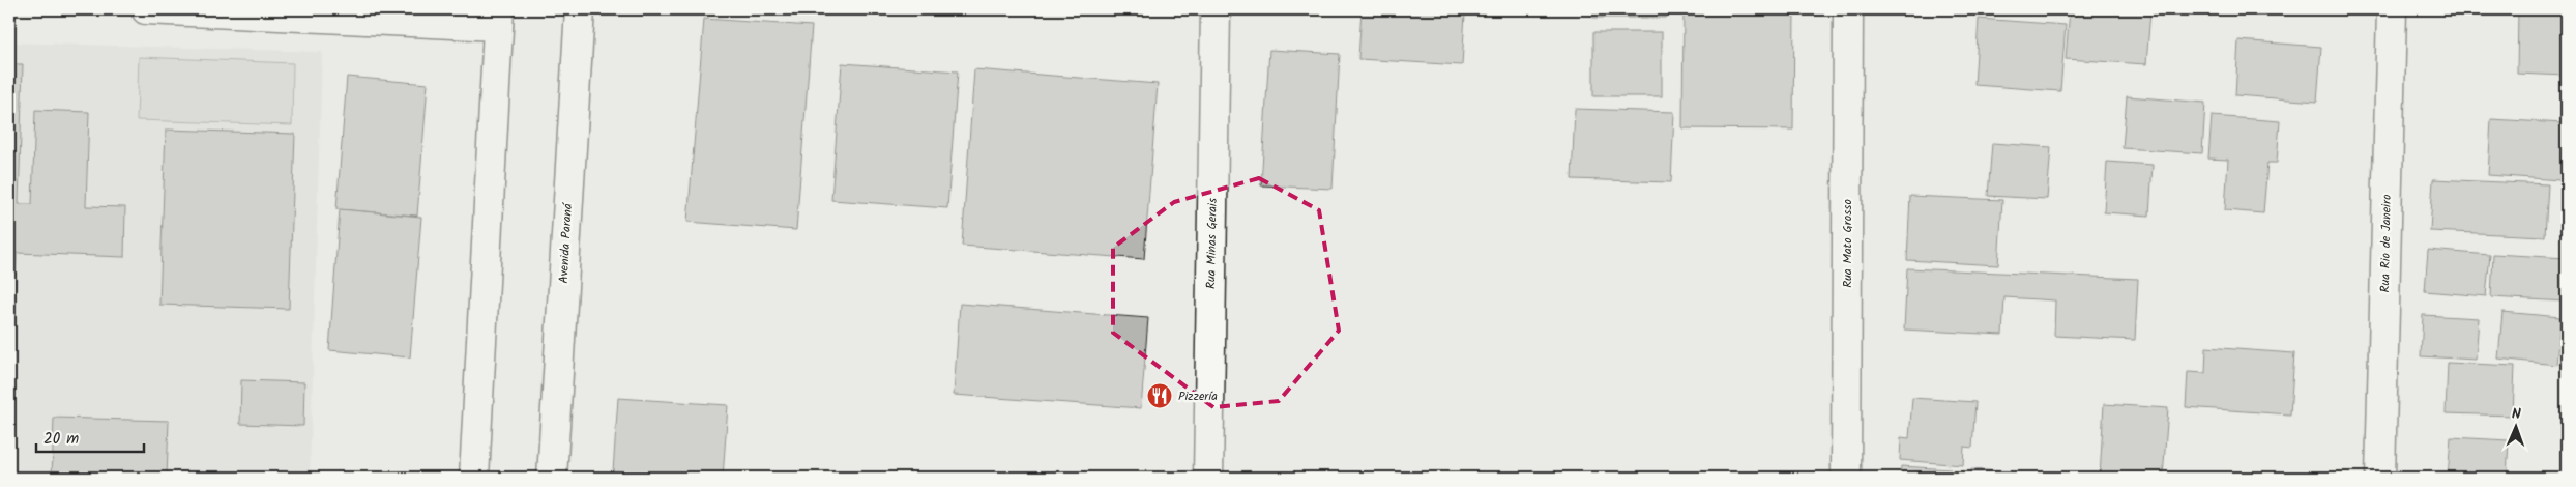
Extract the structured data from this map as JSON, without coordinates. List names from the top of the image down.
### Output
{
  "streets": {
    "main road": [
      "Avenida Paraná",
      "Rua Minas Gerais",
      "Rua Mato Grosso",
      "Rua Rio de Janeiro"
    ]
  },
  "places": {
    "restaurant": ["Pizzería"]
  },
  "scale_bar": "20 m",
  "north": "top"
}
